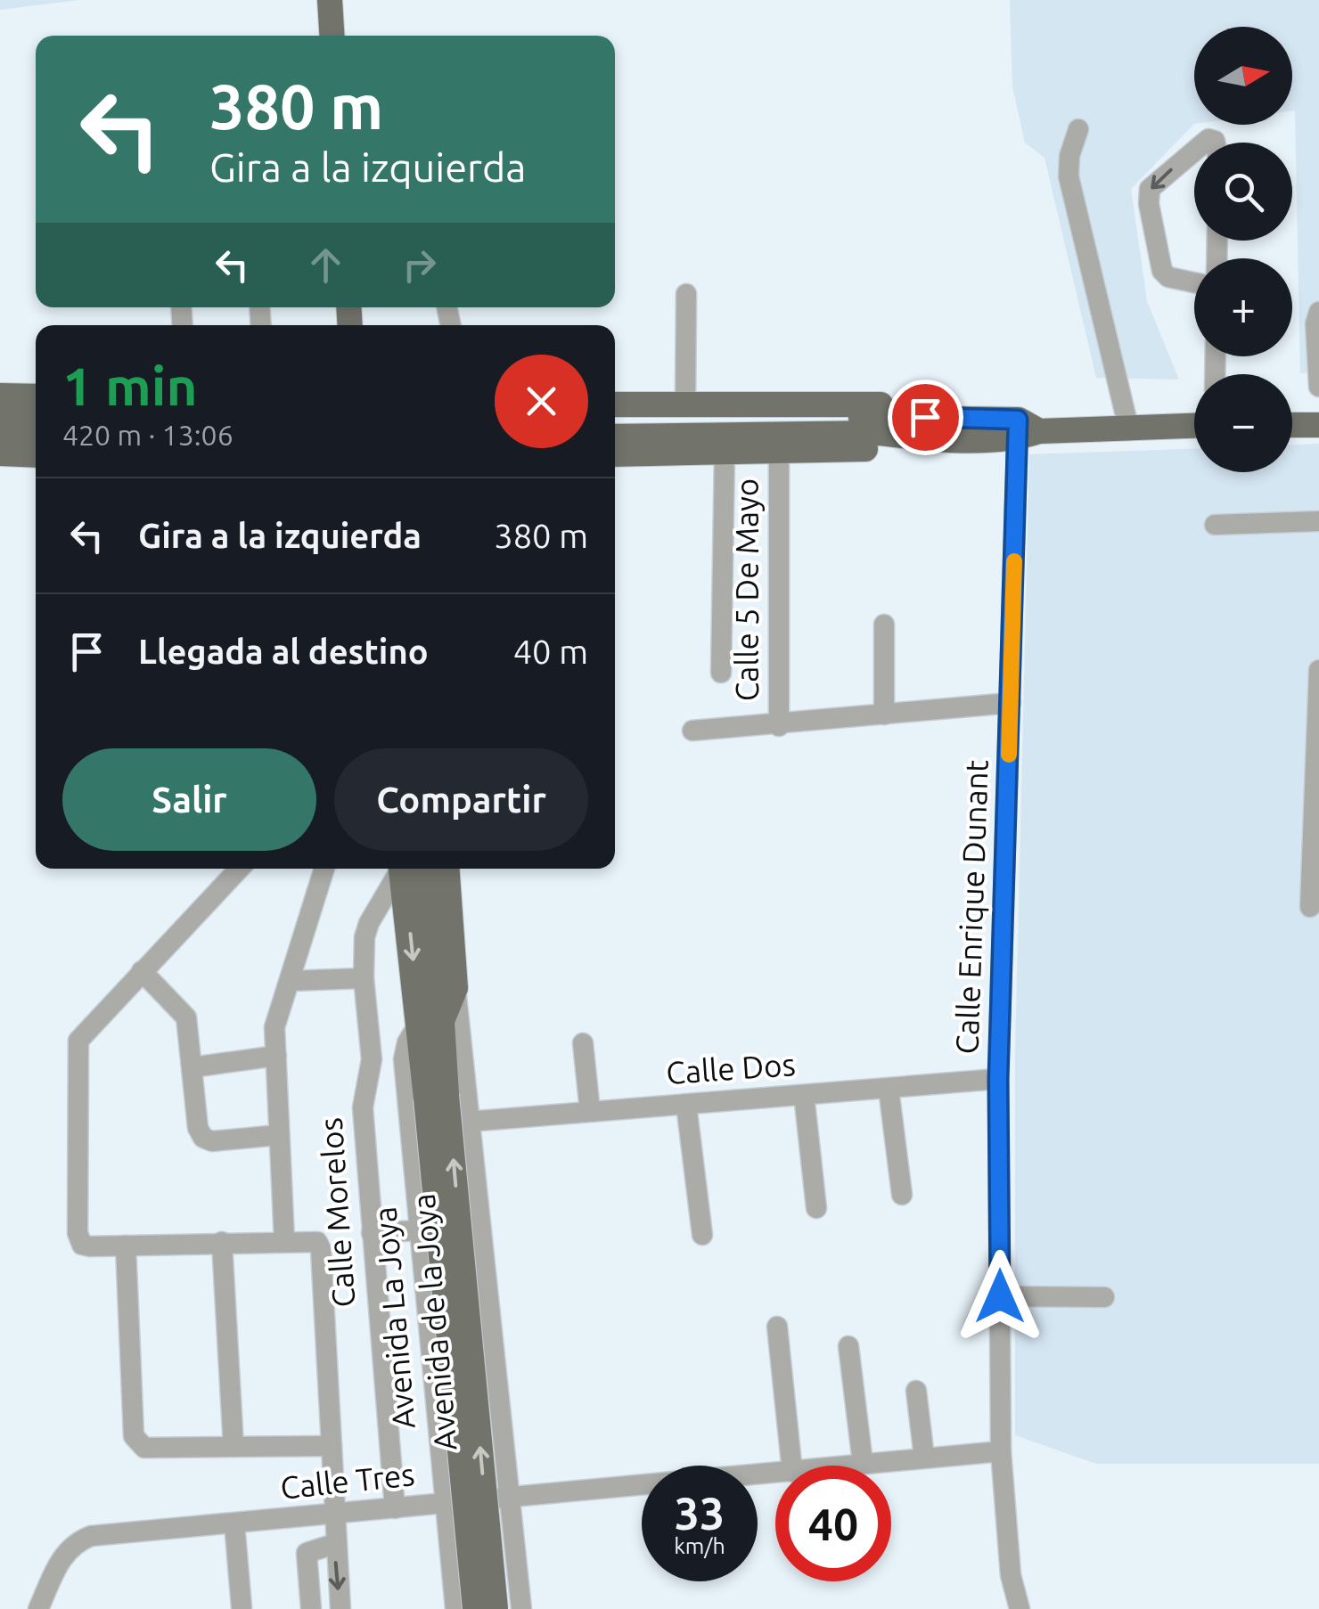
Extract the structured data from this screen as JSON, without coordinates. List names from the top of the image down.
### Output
{
  "streets": {
    "main road": ["Avenida de la Joya"],
    "street": [
      "Calle 5 De Mayo",
      "Calle Enrique Dunant",
      "Calle Dos",
      "Calle Morelos",
      "Avenida La Joya",
      "Calle Tres"
    ]
  },
  "crossings": [
    ["Calle Enrique Dunant", "Calle Dos"],
    ["Calle Enrique Dunant", "Calle Tres"],
    ["Calle Morelos", "Calle Tres"],
    ["Avenida La Joya", "Avenida de la Joya"],
    ["Avenida La Joya", "Calle Tres"]
  ],
  "north": "right",
  "page": {
    "map_buttons": ["+", "−"],
    "turn": ["380 m", "Gira a la izquierda"],
    "heading": ["1 min", "420 m · 13:06"],
    "list": [
      {
        "name": "Gira a la izquierda",
        "value": "380 m"
      },
      {
        "name": "Llegada al destino",
        "value": "40 m"
      }
    ],
    "buttons": ["Salir", "Compartir"],
    "speed": "33 km/h",
    "limit": "40"
  }
}
